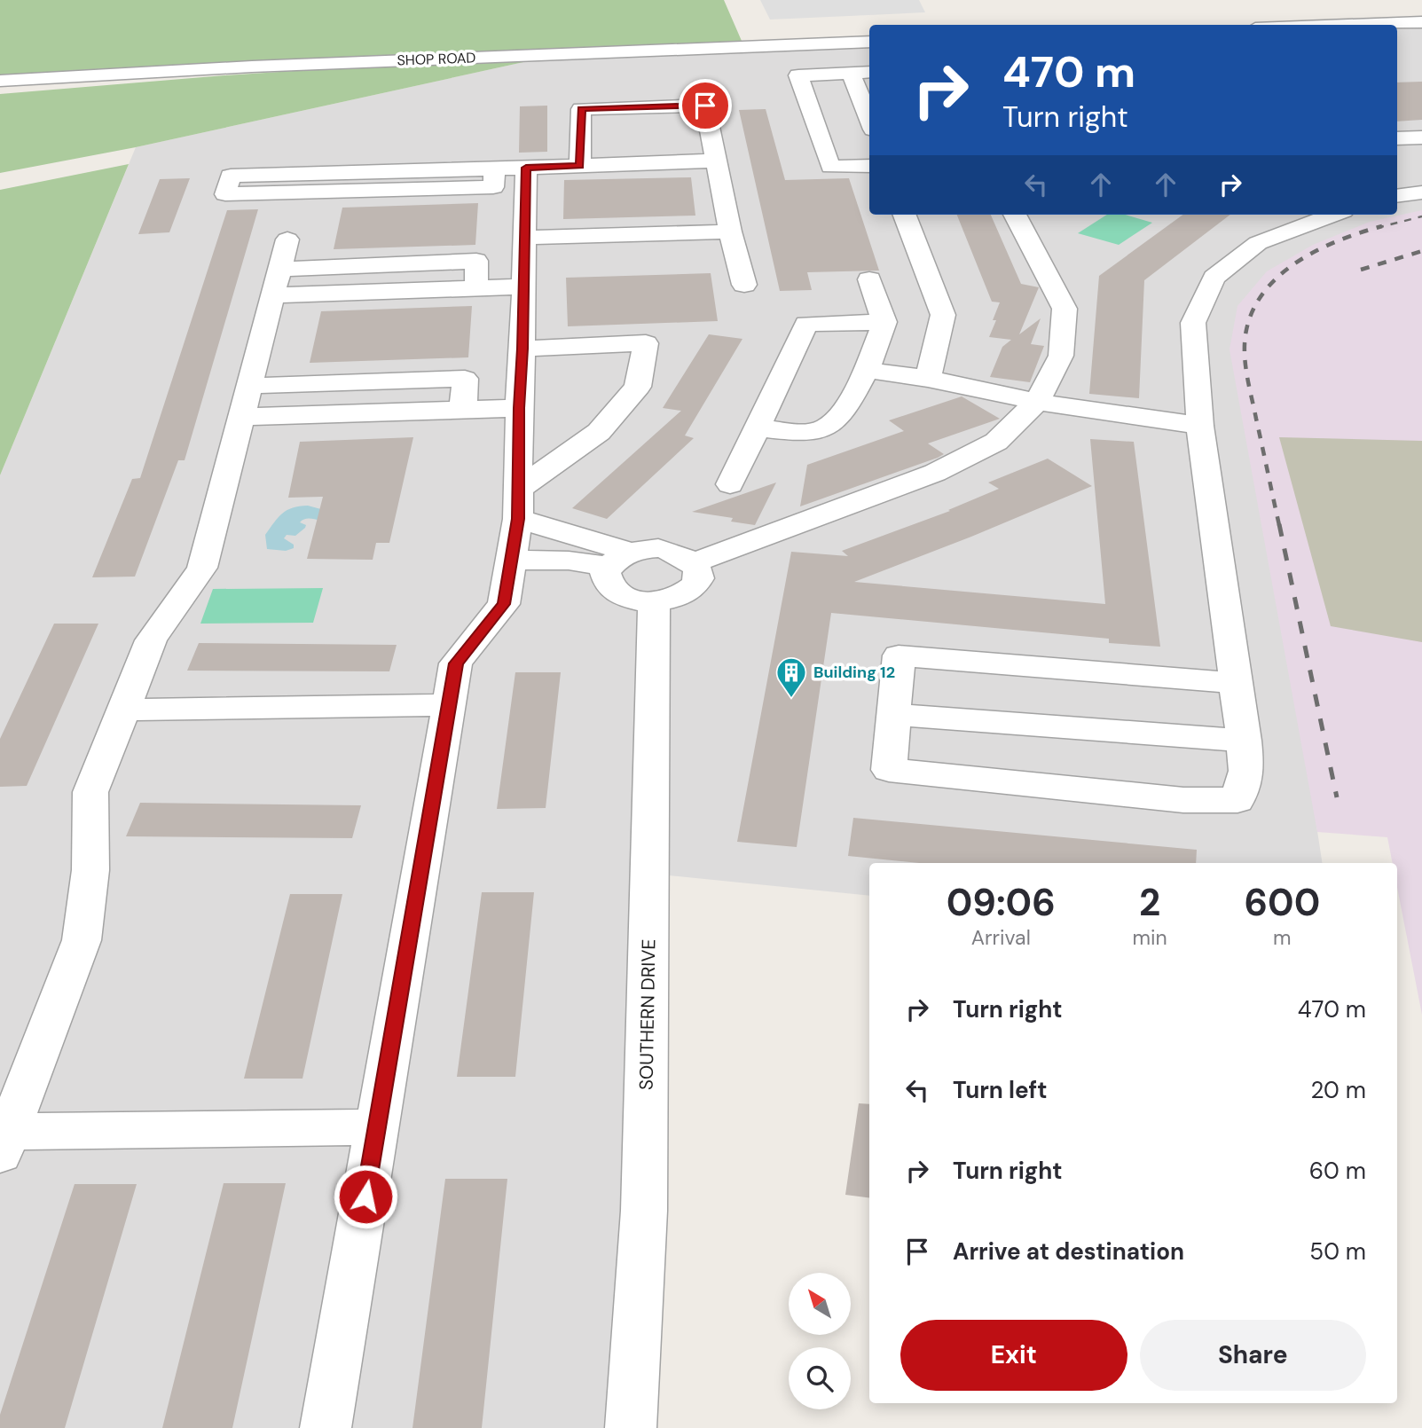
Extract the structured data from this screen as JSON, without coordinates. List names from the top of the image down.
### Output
{
  "streets": {
    "street": ["SHOP ROAD", "SOUTHERN DRIVE"]
  },
  "places": {
    "building": ["Building 12"]
  },
  "north": "top left",
  "page": {
    "turn": ["470 m", "Turn right"],
    "eta": [
      "09:06",
      "Arrival",
      "2",
      "min",
      "600",
      "m"
    ],
    "list": [
      {
        "name": "Turn right",
        "value": "470 m"
      },
      {
        "name": "Turn left",
        "value": "20 m"
      },
      {
        "name": "Turn right",
        "value": "60 m"
      },
      {
        "name": "Arrive at destination",
        "value": "50 m"
      }
    ],
    "buttons": ["Exit", "Share"]
  }
}
